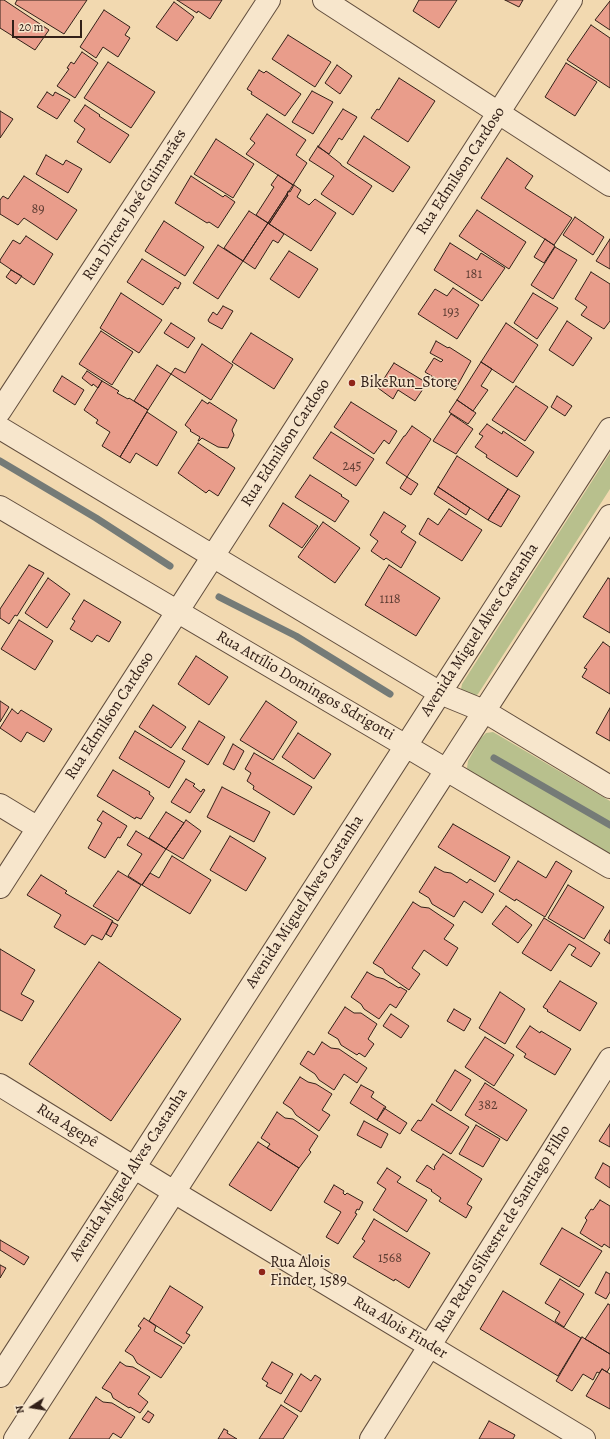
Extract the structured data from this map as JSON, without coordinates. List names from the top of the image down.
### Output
{
  "streets": {
    "street": [
      "Rua Edmilson Cardoso",
      "Rua Dirceu José Guimarães",
      "Avenida Miguel Alves Castanha",
      "Rua Attílio Domingos Sdrigotti",
      "Rua Agepê",
      "Rua Pedro Silvestre de Santiago Filho",
      "Rua Alois Finder"
    ]
  },
  "crossings": [
    ["Rua Edmilson Cardoso", "Rua Attílio Domingos Sdrigotti"],
    ["Avenida Miguel Alves Castanha", "Rua Attílio Domingos Sdrigotti"],
    ["Avenida Miguel Alves Castanha", "Rua Agepê"],
    ["Avenida Miguel Alves Castanha", "Rua Alois Finder"],
    ["Rua Agepê", "Rua Alois Finder"],
    ["Rua Pedro Silvestre de Santiago Filho", "Rua Alois Finder"]
  ],
  "places": ["BikeRun_Store", "Rua Alois Finder, 1589"],
  "house_numbers": [
    "89",
    "181",
    "193",
    "245",
    "1118",
    "382",
    "1568"
  ],
  "scale_bar": "20 m",
  "north": "left"
}
